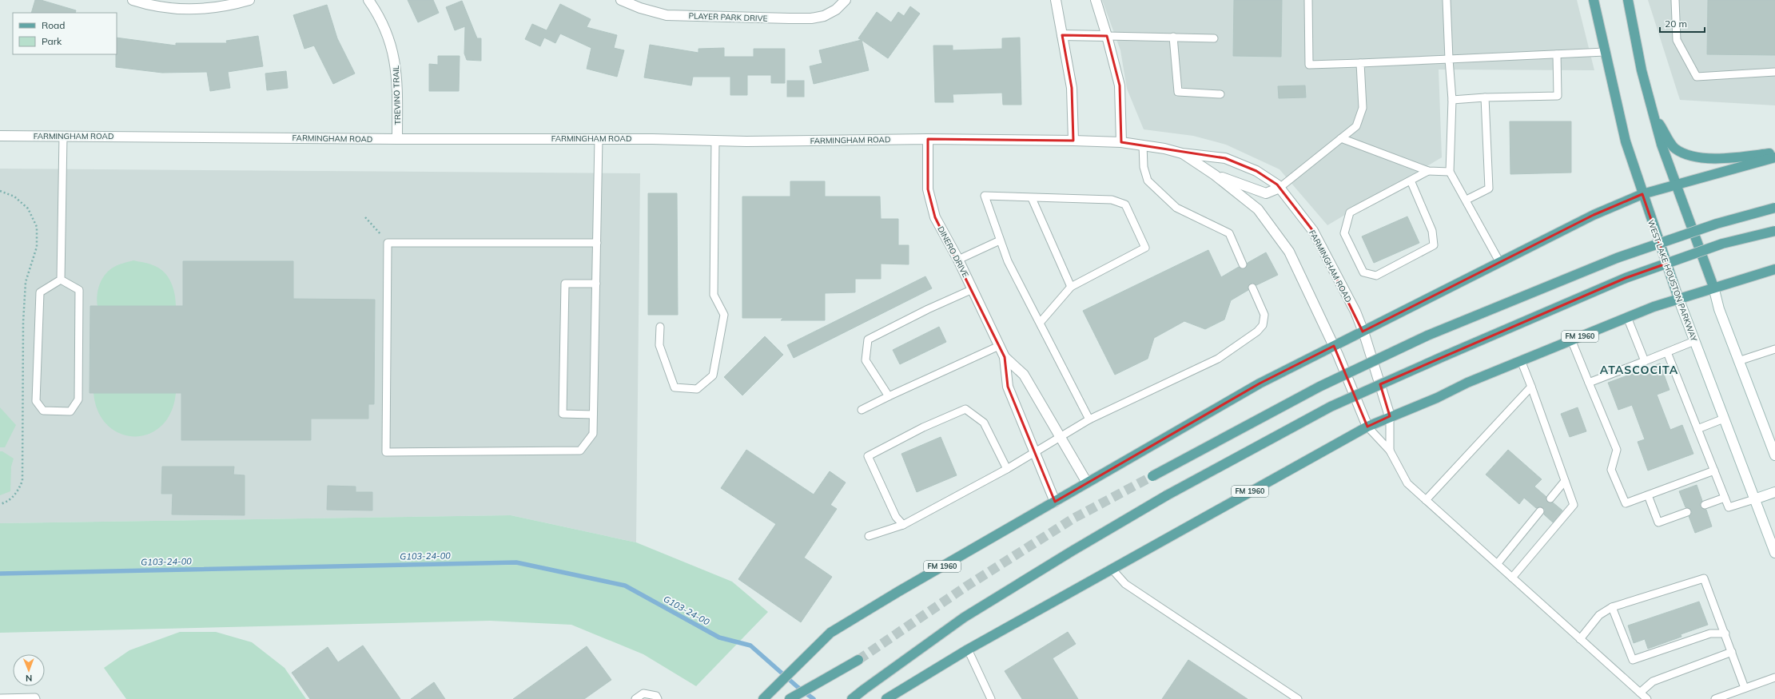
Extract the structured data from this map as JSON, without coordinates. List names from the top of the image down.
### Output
{
  "streets": {
    "main road": ["WEST LAKE HOUSTON PARKWAY", "FM 1960"],
    "street": [
      "PLAYER PARK DRIVE",
      "TREVINO TRAIL",
      "FARMINGHAM ROAD",
      "DINERO DRIVE"
    ]
  },
  "crossings": [
    ["TREVINO TRAIL", "FARMINGHAM ROAD"],
    ["FARMINGHAM ROAD", "DINERO DRIVE"],
    ["FARMINGHAM ROAD", "FM 1960"],
    ["DINERO DRIVE", "FM 1960"],
    ["WEST LAKE HOUSTON PARKWAY", "FM 1960"]
  ],
  "districts": ["ATASCOCITA"],
  "water": ["G103-24-00"],
  "legend": ["Road", "Park"],
  "scale_bar": "20 m",
  "north": "bottom"
}
